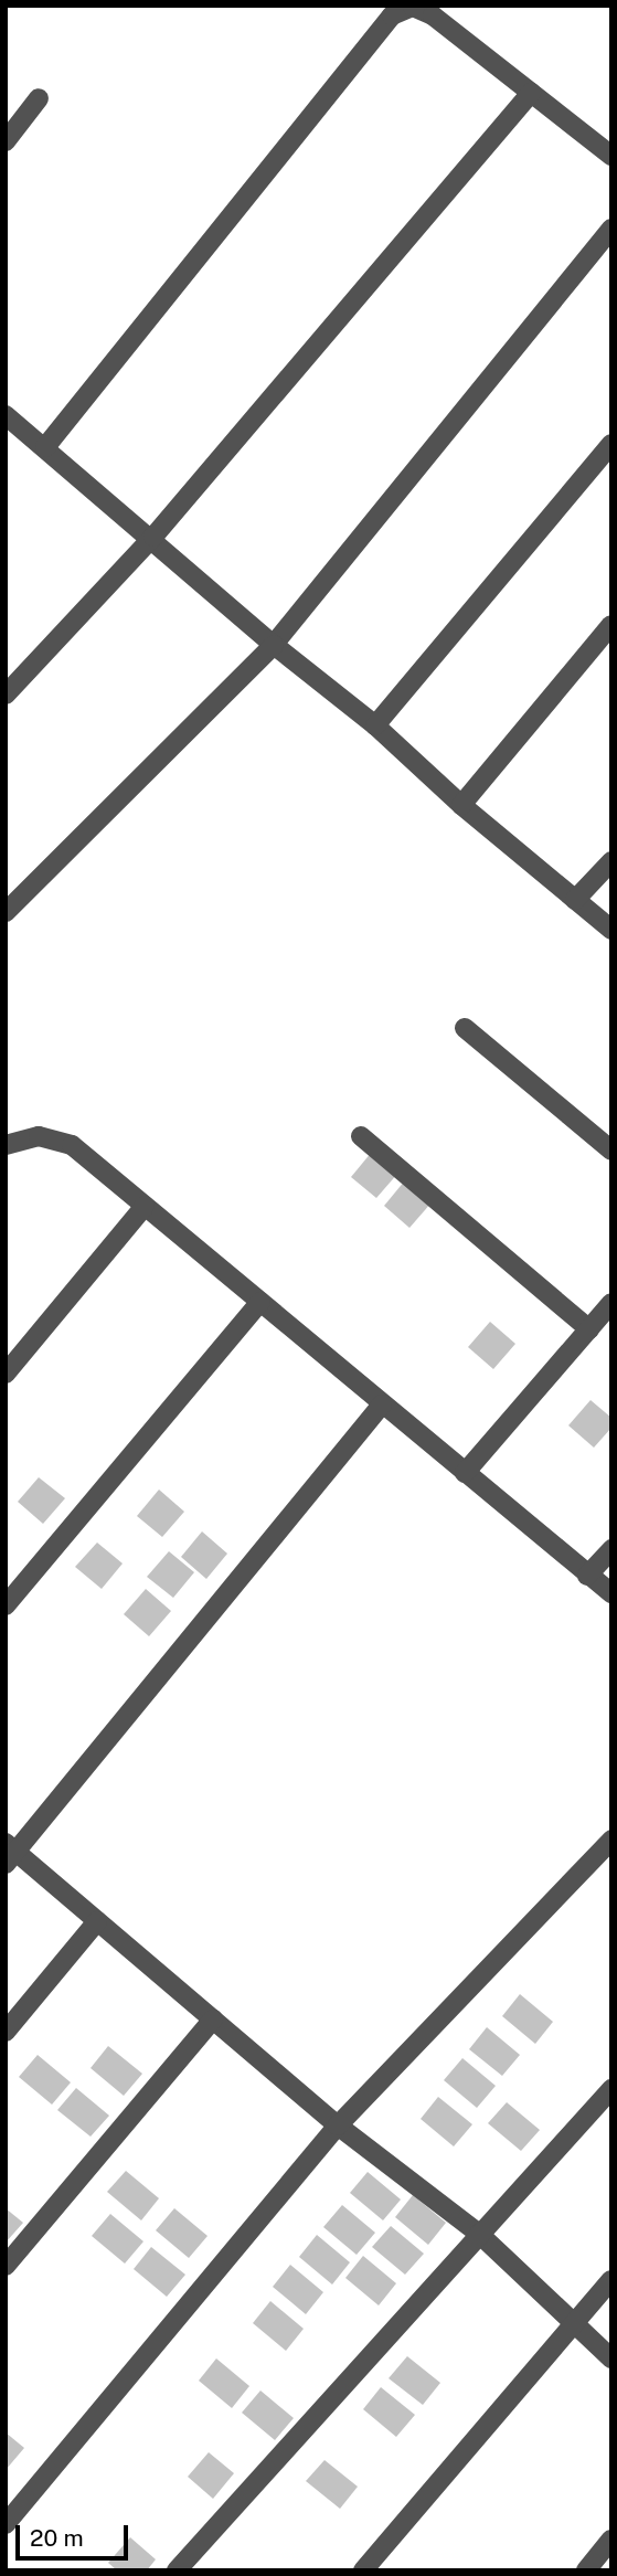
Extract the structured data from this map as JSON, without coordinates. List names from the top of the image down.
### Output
{
  "scale_bar": "20 m"
}
